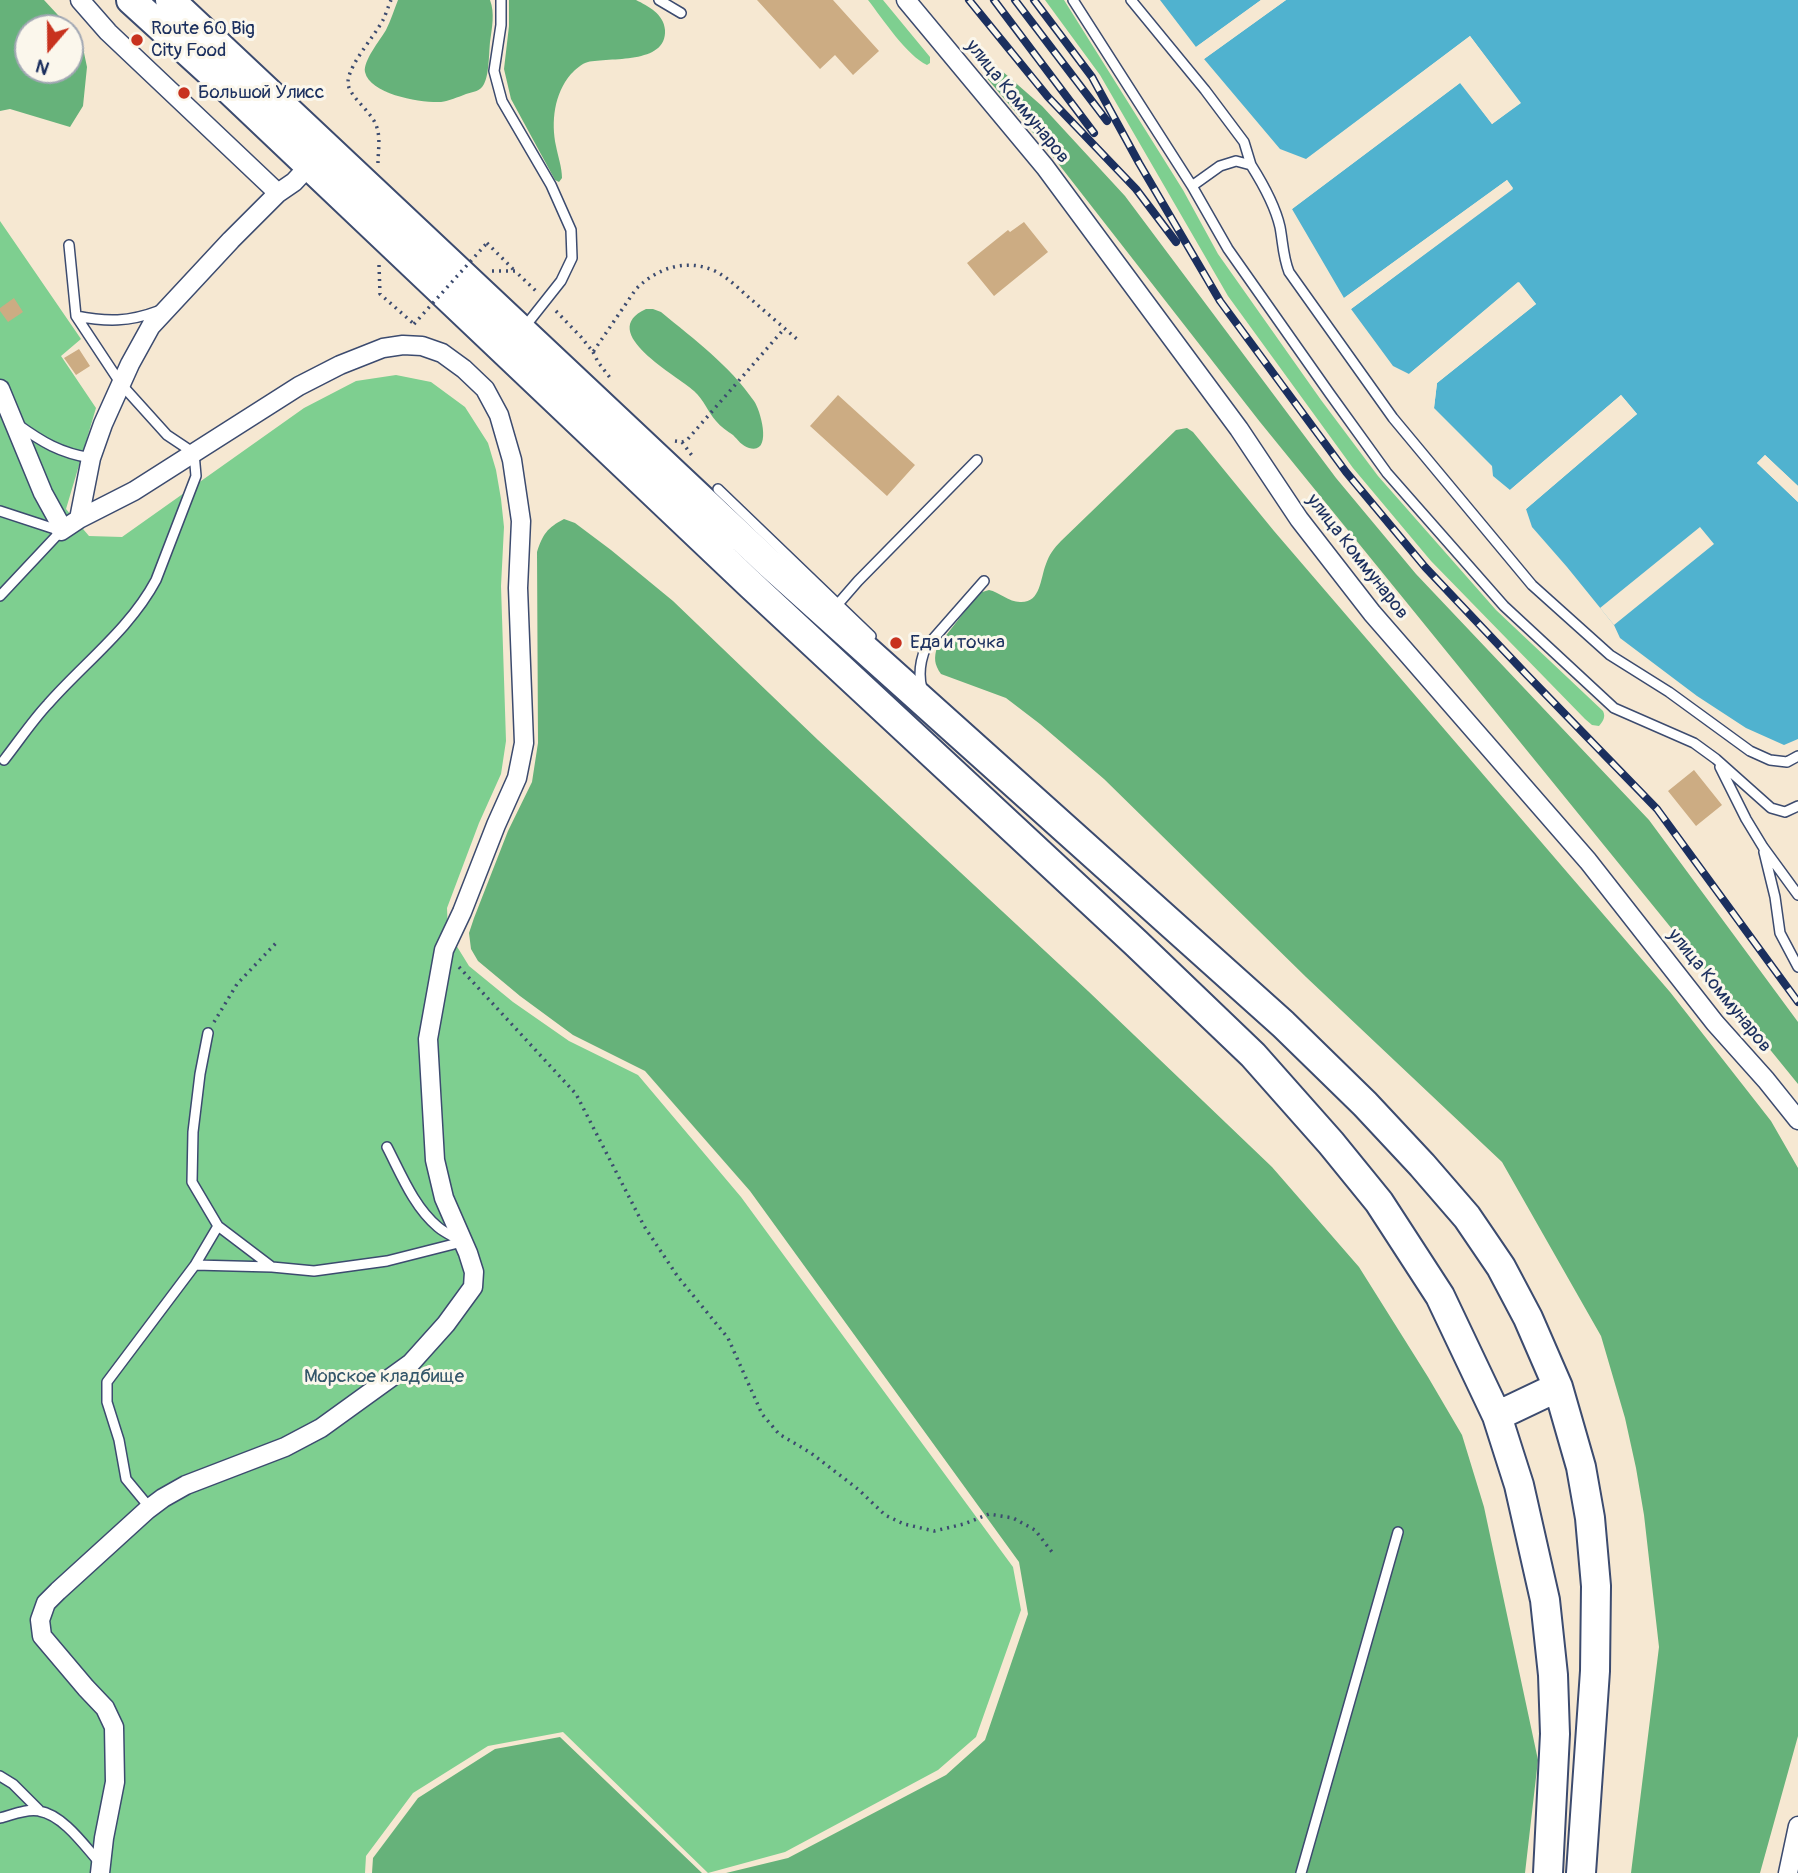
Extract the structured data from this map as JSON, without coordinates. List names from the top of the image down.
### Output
{
  "streets": {
    "street": ["улица Коммунаров"]
  },
  "parks": ["Морское кладбище"],
  "places": ["Route 60 Big City Food", "Большой Улисс", "Еда и точка"],
  "north": "bottom"
}
